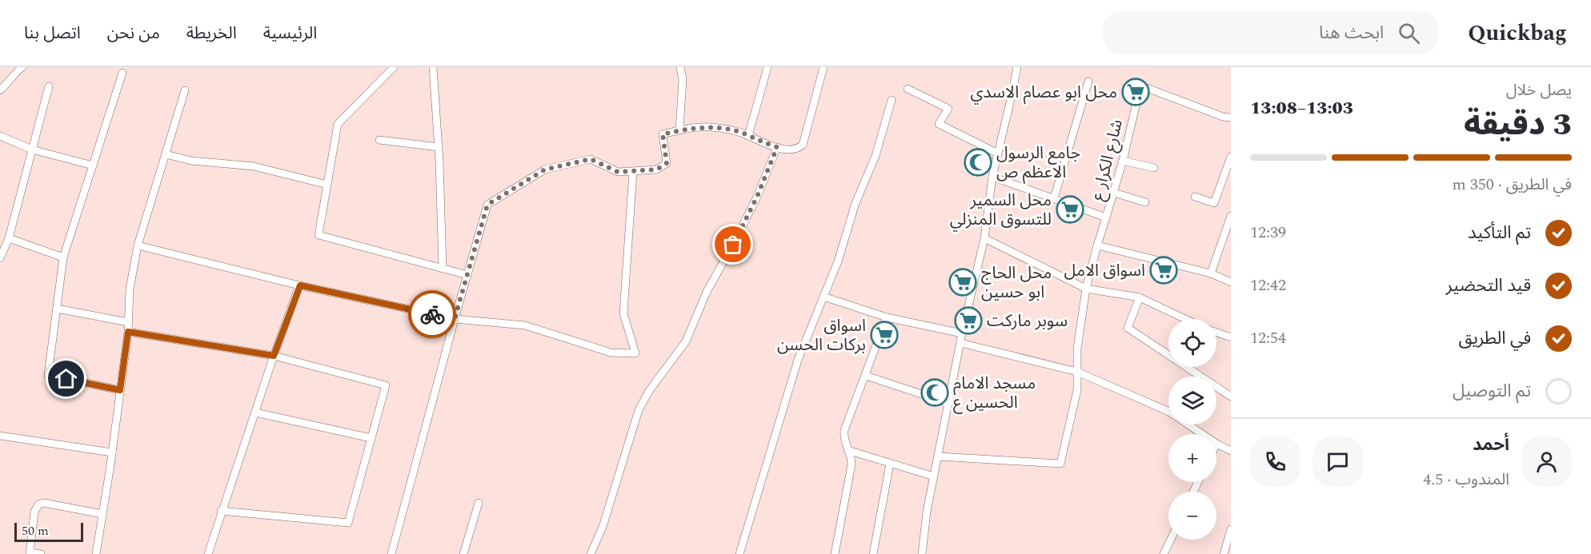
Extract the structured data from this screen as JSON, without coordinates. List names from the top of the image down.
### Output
{
  "streets": {
    "street": ["شارع الكرار ع"]
  },
  "places": {
    "supermarket": [
      "محل ابو عصام الاسدي",
      "محل السمير للتسوق المنزلي",
      "اسواق الامل",
      "محل الحاج ابو حسين",
      "سوبر ماركت",
      "اسواق بركات الحسن"
    ],
    "mosque": ["جامع الرسول الاعظم ص", "مسجد الامام الحسين ع"]
  },
  "scale_bar": "50 m",
  "page": {
    "header": "Quickbag",
    "search": "ابحث هنا",
    "nav": [
      "الرئيسية",
      "الخريطة",
      "من نحن",
      "اتصل بنا"
    ],
    "heading": ["3 دقيقة", "يصل خلال", "13:03–13:08"],
    "panel": ["أحمد", "المندوب · 4.5"],
    "bar": "في الطريق · 350 m",
    "list": [
      ["تم التأكيد", "12:39"],
      ["قيد التحضير", "12:42"],
      ["في الطريق", "12:54"],
      "تم التوصيل"
    ],
    "map_buttons": ["+", "−"],
    "scale": "50 m"
  }
}
